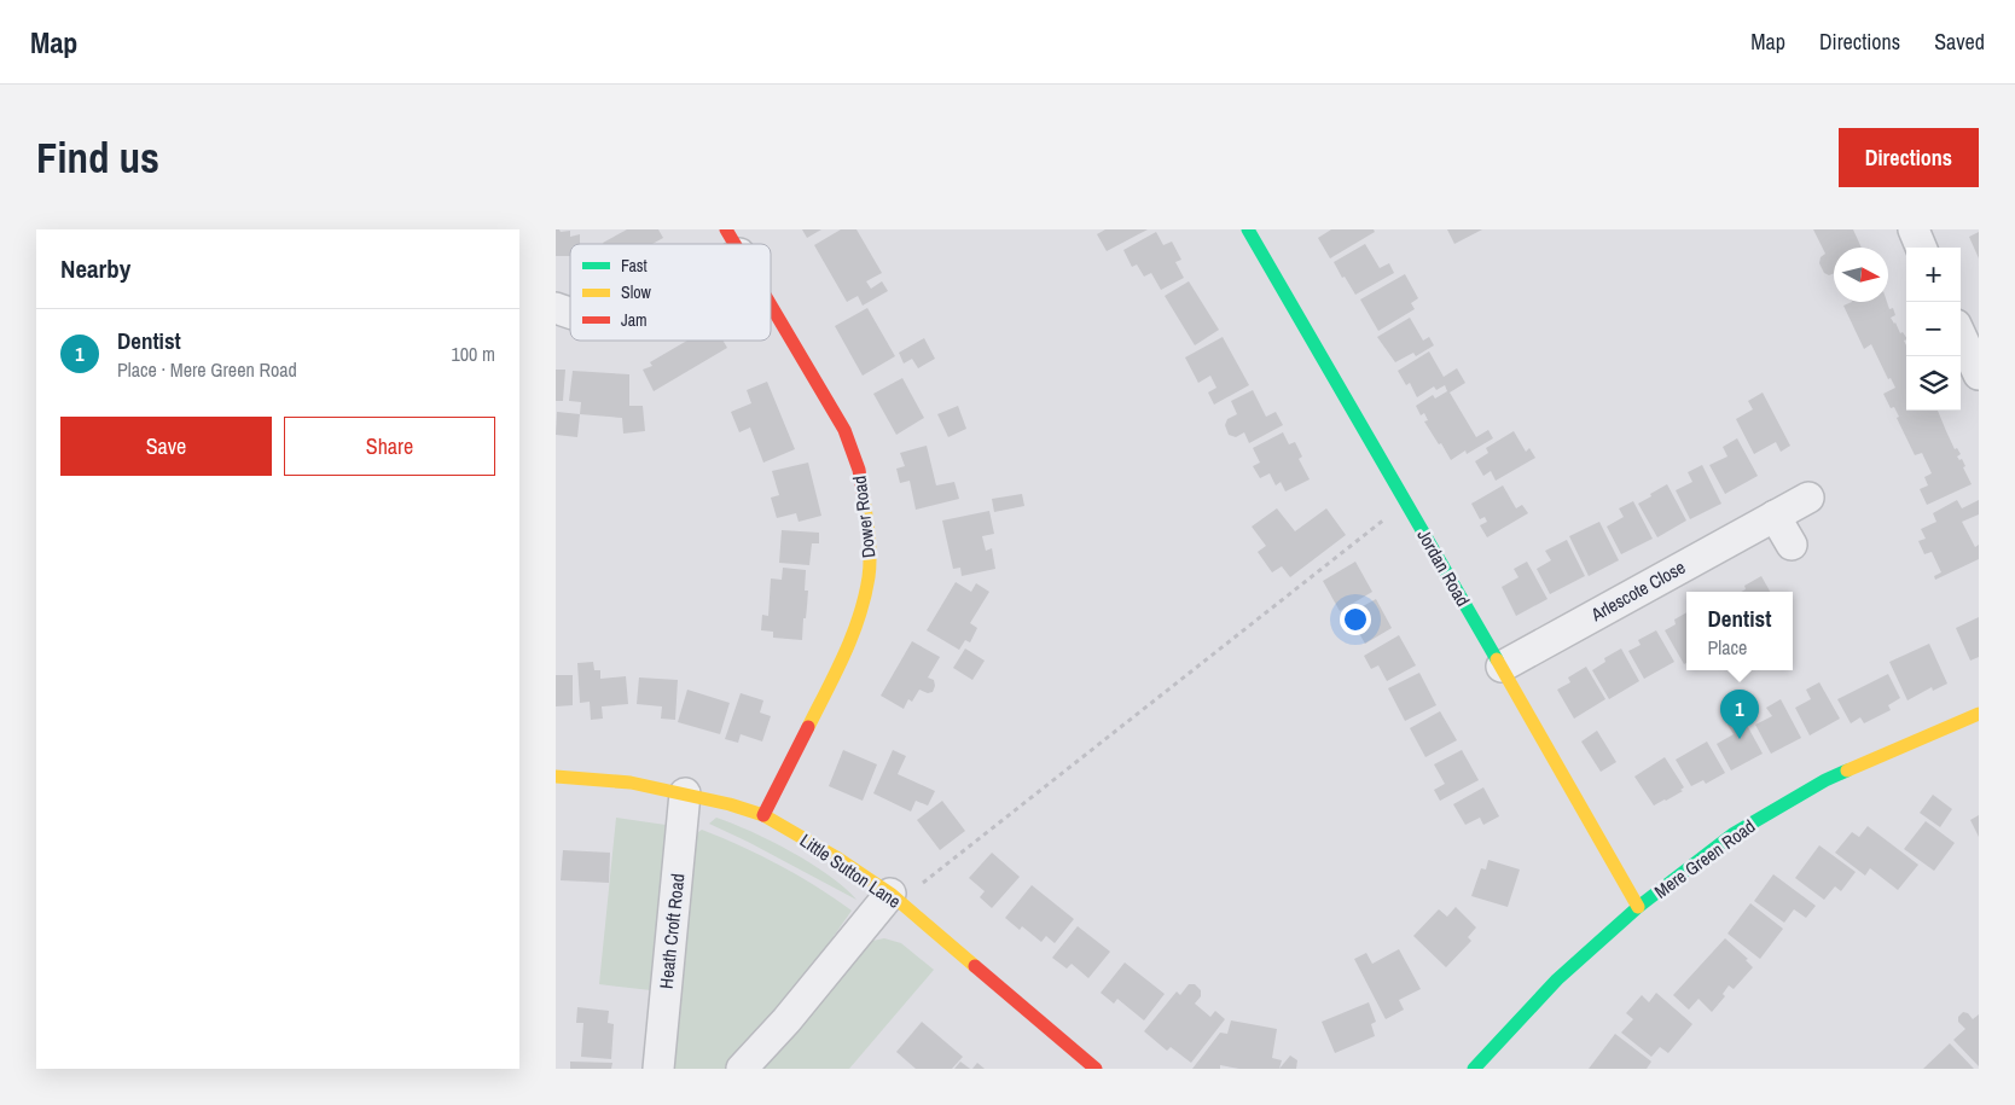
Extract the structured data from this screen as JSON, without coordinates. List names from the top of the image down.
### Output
{
  "streets": {
    "street": [
      "Dower Road",
      "Jordan Road",
      "Arlescote Close",
      "Mere Green Road",
      "Little Sutton Lane",
      "Heath Croft Road"
    ]
  },
  "crossings": [
    ["Dower Road", "Little Sutton Lane"],
    ["Jordan Road", "Arlescote Close"],
    ["Jordan Road", "Mere Green Road"],
    ["Little Sutton Lane", "Heath Croft Road"]
  ],
  "legend": ["Fast", "Slow", "Jam"],
  "north": "right",
  "page": {
    "header": "Map",
    "nav": ["Map", "Directions", "Saved"],
    "buttons": [
      "Directions",
      ["Save", "Share"]
    ],
    "title": "Find us",
    "heading": "Nearby",
    "map_buttons": ["+", "−"],
    "list": [
      {
        "mark": "1",
        "name": "Dentist",
        "note": "Place · Mere Green Road",
        "value": "100 m"
      }
    ],
    "popup": ["Dentist", "Place"],
    "pins": "1"
  }
}
